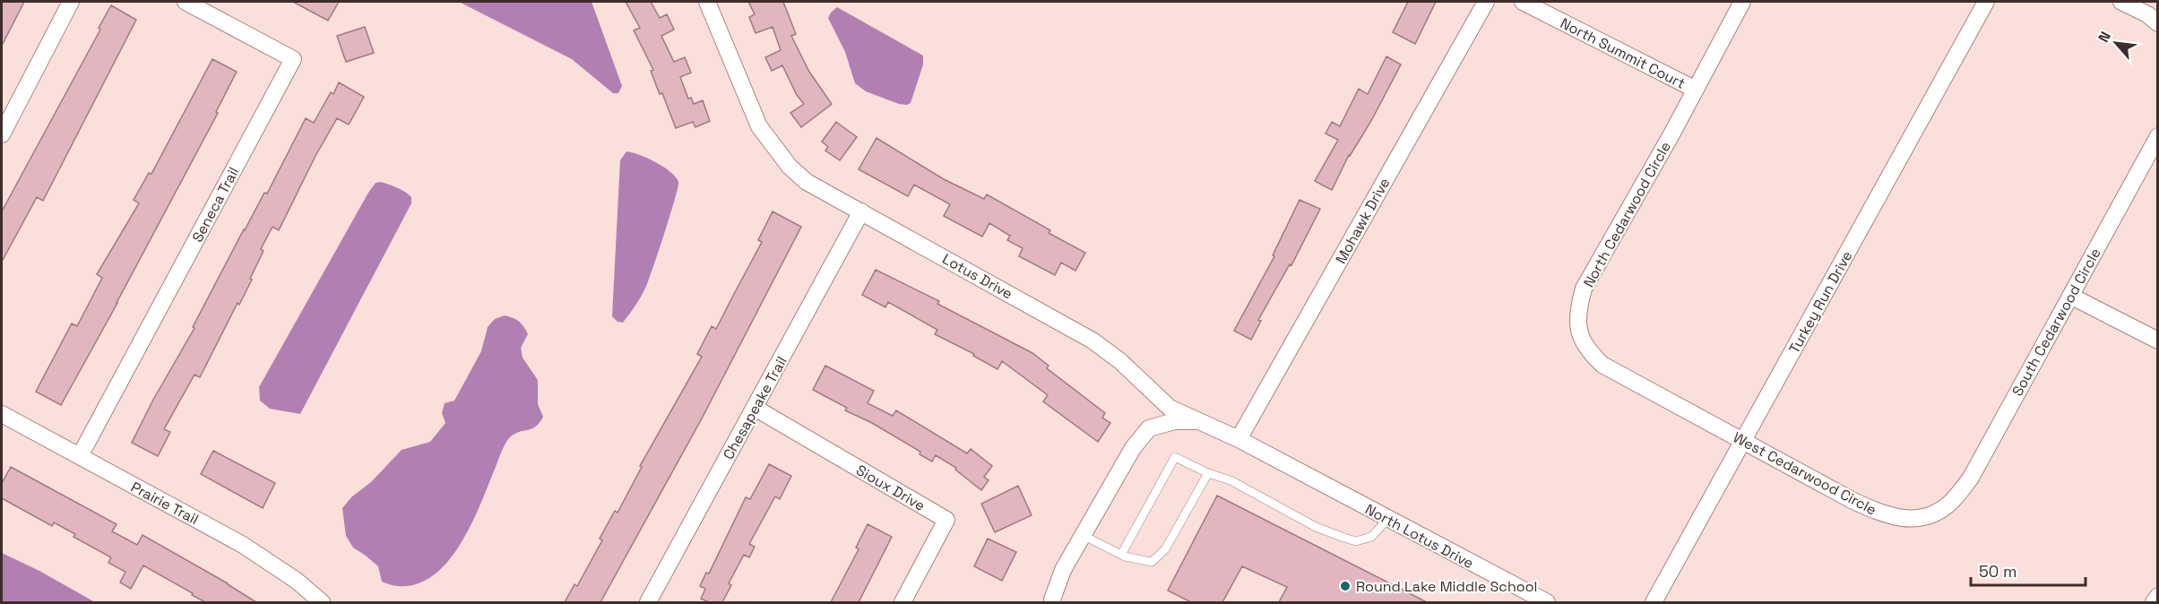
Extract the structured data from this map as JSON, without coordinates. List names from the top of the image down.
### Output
{
  "streets": {
    "street": [
      "North Summit Court",
      "Seneca Trail",
      "North Cedarwood Circle",
      "Mohawk Drive",
      "Lotus Drive",
      "Turkey Run Drive",
      "South Cedarwood Circle",
      "Chesapeake Trail",
      "West Cedarwood Circle",
      "Sioux Drive",
      "Prairie Trail",
      "North Lotus Drive"
    ]
  },
  "crossings": [
    ["North Summit Court", "North Cedarwood Circle"],
    ["Seneca Trail", "Prairie Trail"],
    ["North Cedarwood Circle", "West Cedarwood Circle"],
    ["Mohawk Drive", "Lotus Drive"],
    ["Lotus Drive", "Chesapeake Trail"],
    ["Lotus Drive", "North Lotus Drive"],
    ["Turkey Run Drive", "West Cedarwood Circle"],
    ["South Cedarwood Circle", "West Cedarwood Circle"],
    ["Chesapeake Trail", "Sioux Drive"]
  ],
  "places": ["Round Lake Middle School"],
  "scale_bar": "50 m",
  "north": "top left"
}
